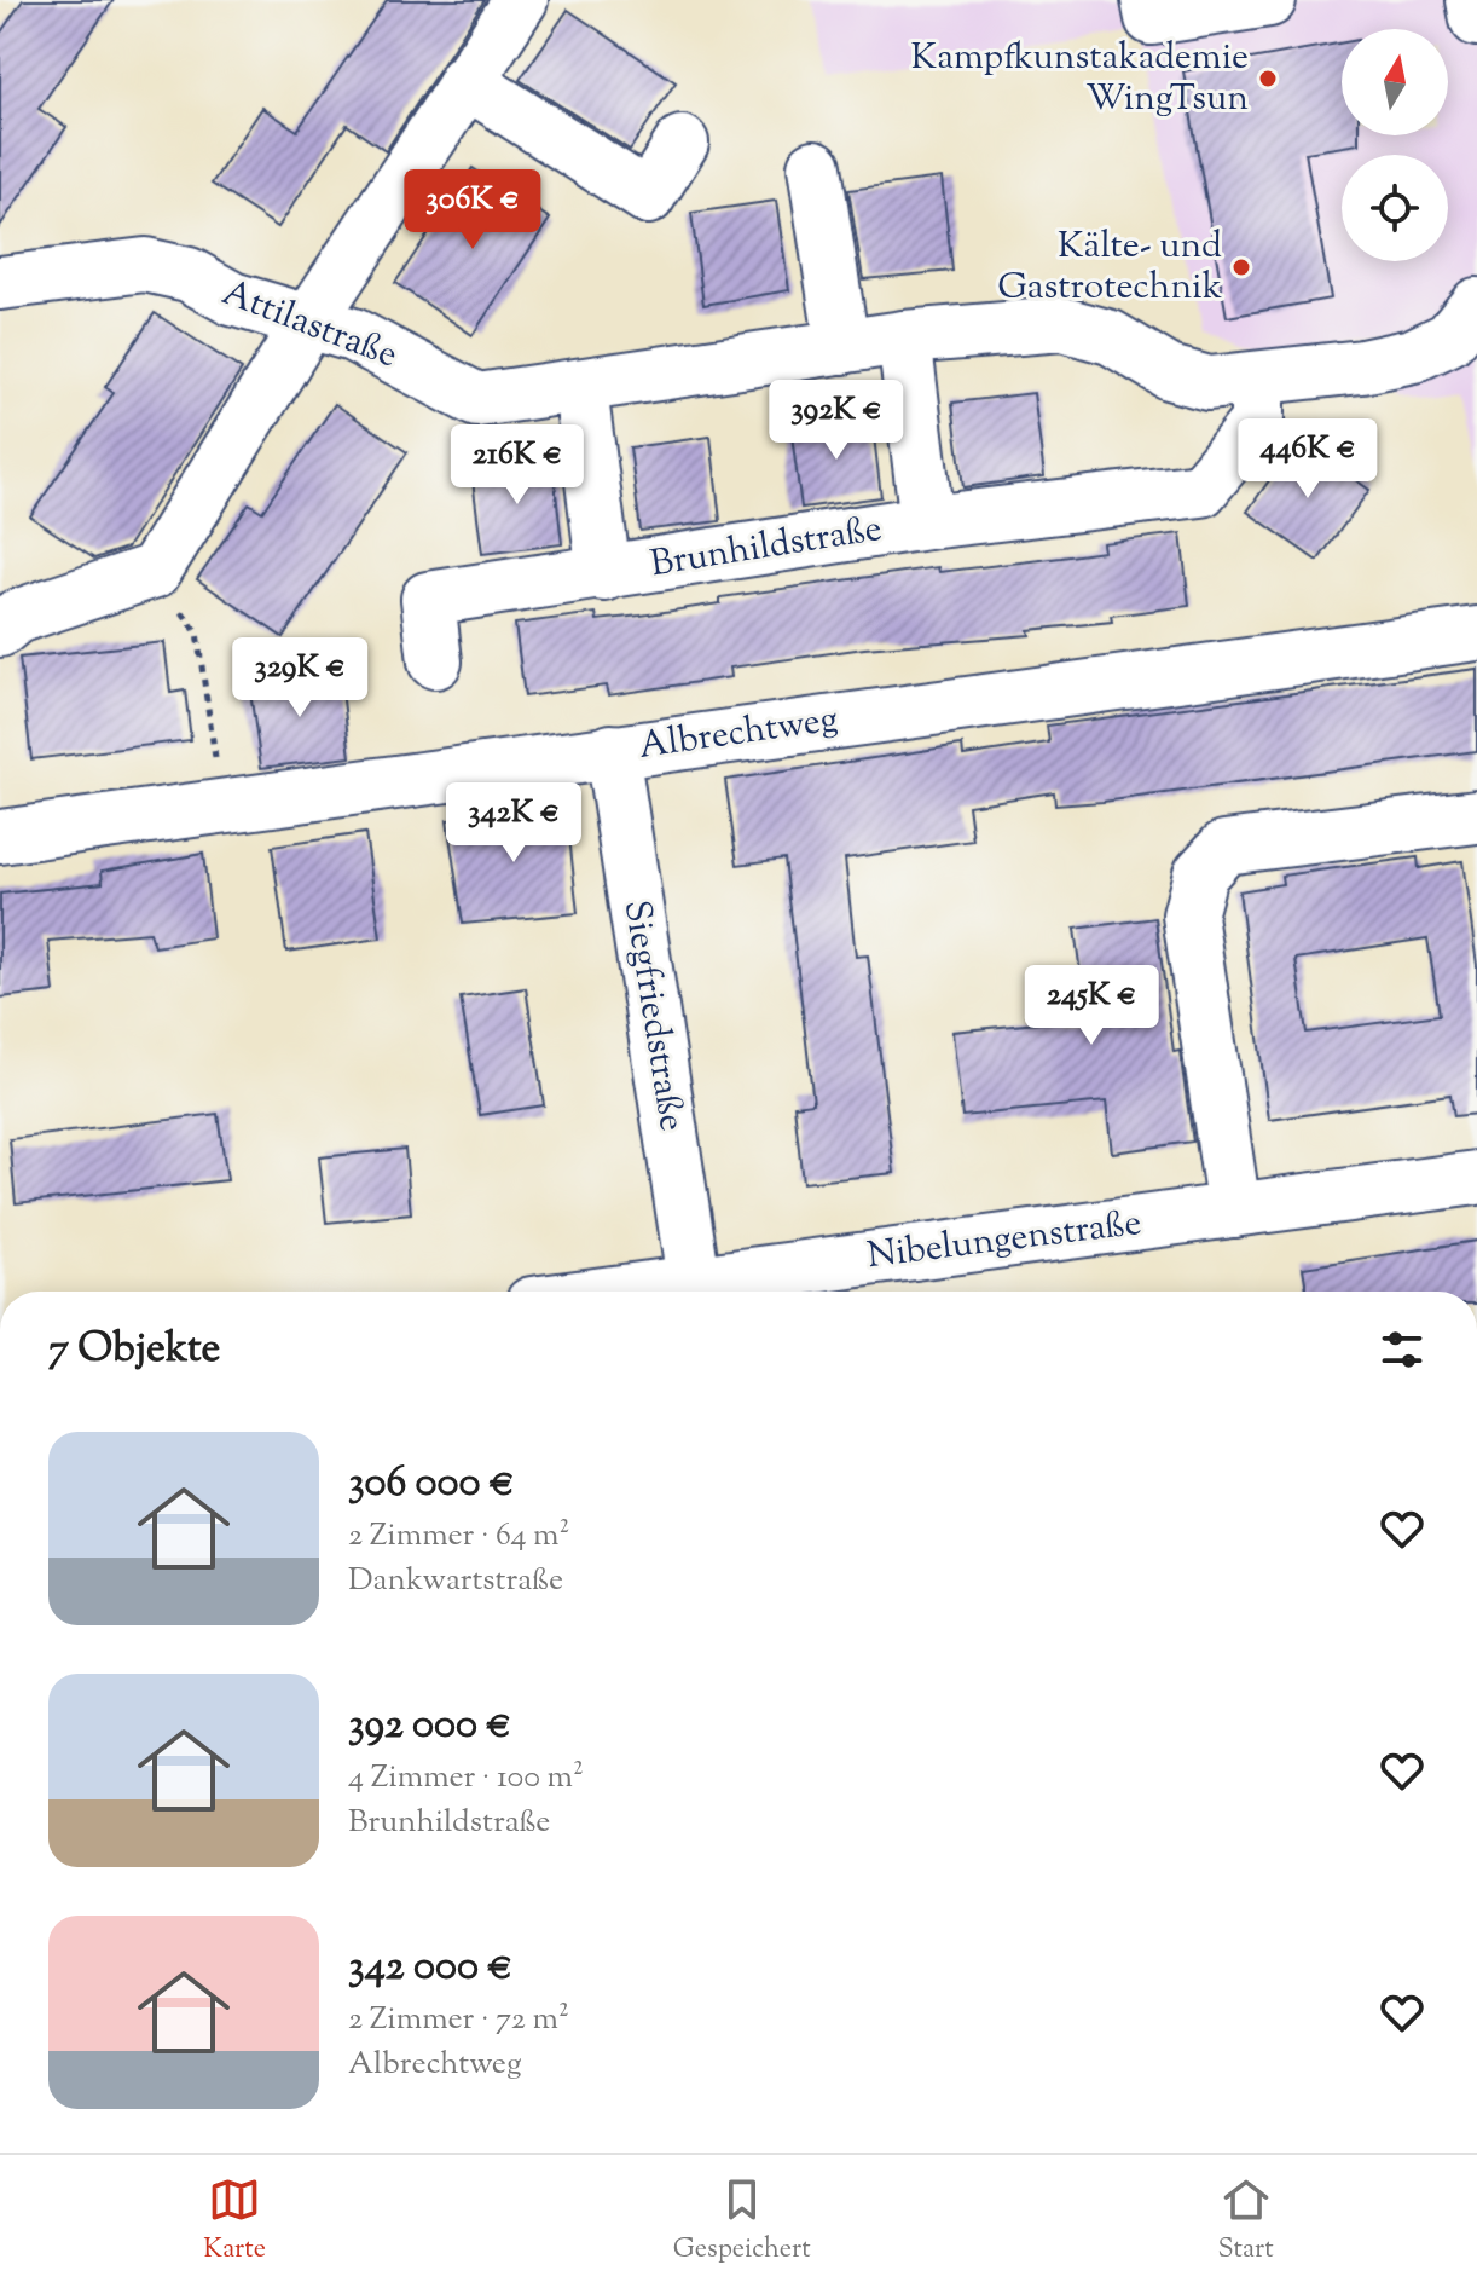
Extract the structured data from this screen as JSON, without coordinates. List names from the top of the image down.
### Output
{
  "streets": {
    "street": [
      "Attilastraße",
      "Brunhildstraße",
      "Albrechtweg",
      "Siegfriedstraße",
      "Nibelungenstraße"
    ]
  },
  "crossings": [
    ["Attilastraße", "Brunhildstraße"],
    ["Albrechtweg", "Siegfriedstraße"],
    ["Siegfriedstraße", "Nibelungenstraße"]
  ],
  "places": ["Kampfkunstakademie WingTsun", "Kälte- und Gastrotechnik"],
  "north": "top",
  "page": {
    "price": [
      "306K €",
      "392K €",
      "446K €",
      "216K €",
      "329K €",
      "342K €",
      "245K €"
    ],
    "heading": "7 Objekte",
    "list": [
      {
        "name": "306 000 €",
        "note": "2 Zimmer · 64 m² · Dankwartstraße"
      },
      {
        "name": "392 000 €",
        "note": "4 Zimmer · 100 m² · Brunhildstraße"
      },
      {
        "name": "342 000 €",
        "note": "2 Zimmer · 72 m² · Albrechtweg"
      }
    ],
    "tabs": ["Karte", "Gespeichert", "Start"]
  }
}
